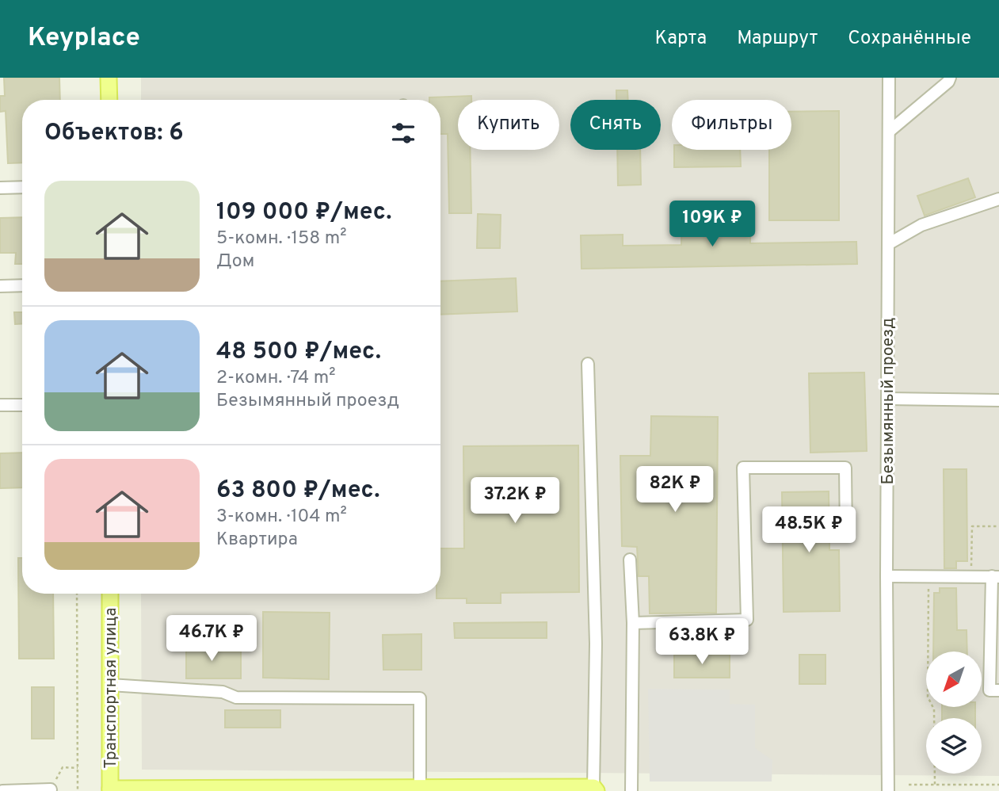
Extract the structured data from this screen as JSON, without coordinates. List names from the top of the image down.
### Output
{
  "streets": {
    "main road": ["Транспортная улица"],
    "street": ["Безымянный проезд"]
  },
  "north": "bottom left",
  "page": {
    "header": "Keyplace",
    "nav": ["Карта", "Маршрут", "Сохранённые"],
    "chip": ["Купить", "Снять", "Фильтры"],
    "heading": "Объектов: 6",
    "list": [
      {
        "name": "109 000 ₽/мес.",
        "note": "5-комн. · 158 m² · Дом"
      },
      {
        "name": "48 500 ₽/мес.",
        "note": "2-комн. · 74 m² · Безымянный проезд"
      },
      {
        "name": "63 800 ₽/мес.",
        "note": "3-комн. · 104 m² · Квартира"
      }
    ],
    "price": [
      "109K ₽",
      "82K ₽",
      "37.2K ₽",
      "48.5K ₽",
      "46.7K ₽",
      "63.8K ₽"
    ]
  }
}
